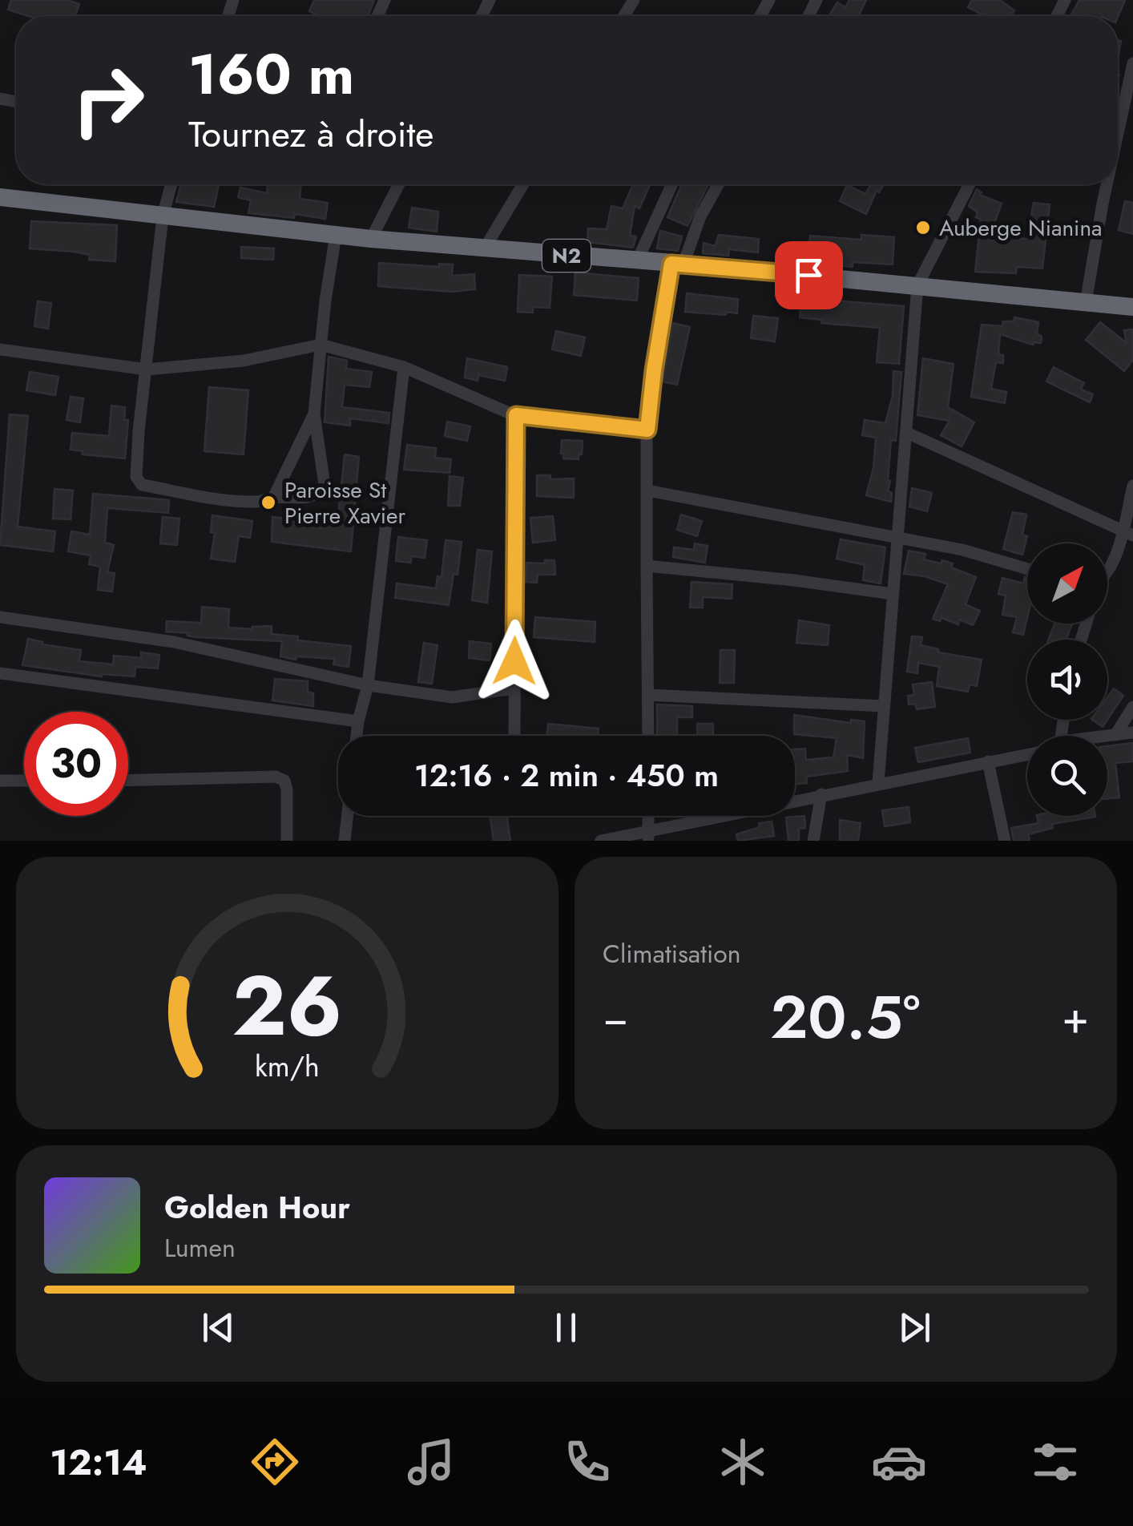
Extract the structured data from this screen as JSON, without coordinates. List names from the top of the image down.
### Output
{
  "streets": {
    "highway": ["N2"]
  },
  "places": ["Auberge Nianina", "Paroisse St Pierre Xavier"],
  "north": "top right",
  "page": {
    "turn": ["160 m", "Tournez à droite"],
    "limit": "30",
    "trip": "12:16 · 2 min · 450 m",
    "tile": "Climatisation",
    "heat": ["−", "20.5°", "+"],
    "song": ["Golden Hour", "Lumen"],
    "tabs": "12:14",
    "gauge": ["26", "km/h"]
  }
}
